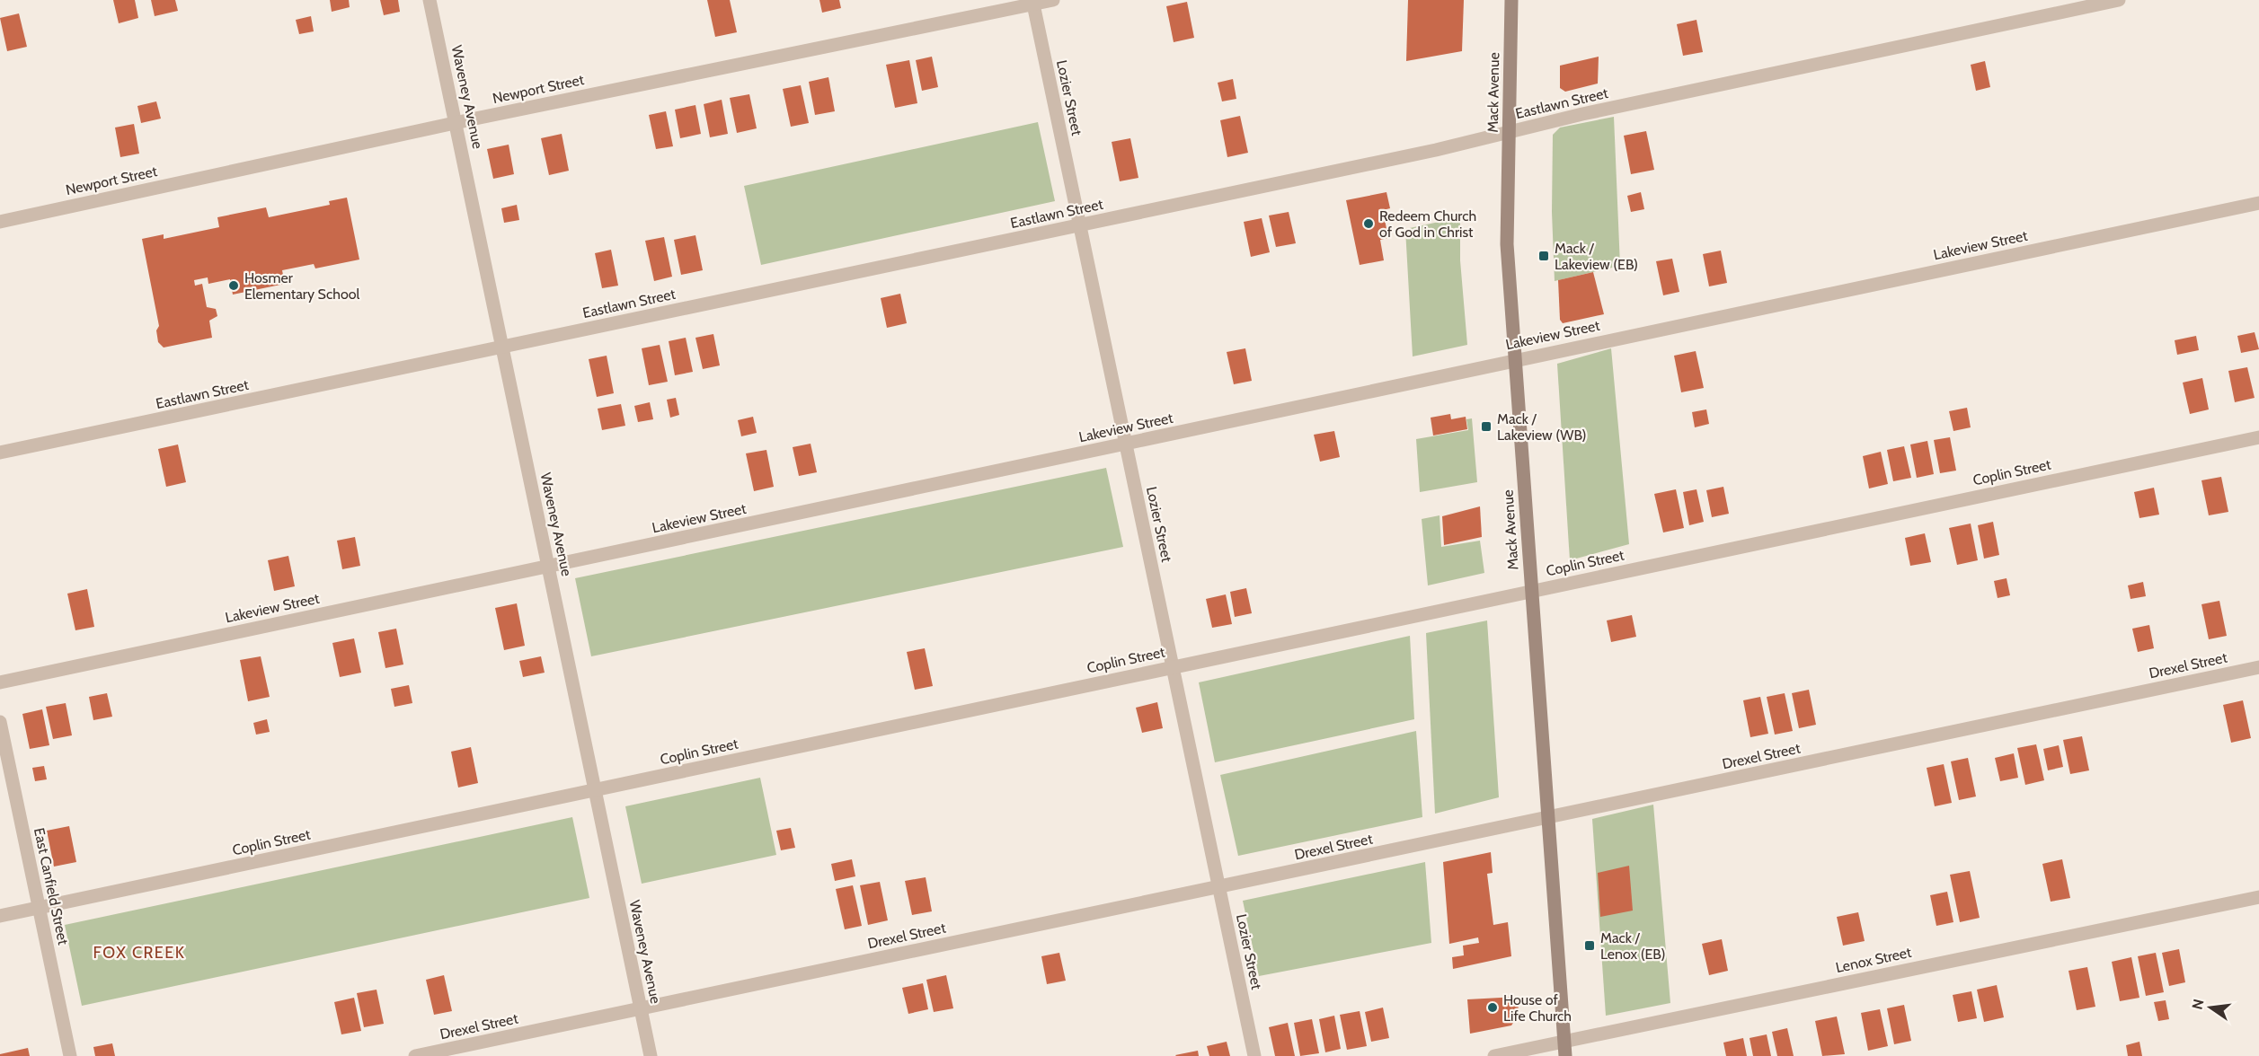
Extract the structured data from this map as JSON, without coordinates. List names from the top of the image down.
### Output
{
  "streets": {
    "main road": ["Mack Avenue"],
    "street": [
      "Newport Street",
      "Waveney Avenue",
      "Lozier Street",
      "Eastlawn Street",
      "Lakeview Street",
      "Coplin Street",
      "Drexel Street",
      "East Canfield Street",
      "Lenox Street"
    ]
  },
  "crossings": [
    ["Newport Street", "Waveney Avenue"],
    ["Newport Street", "Lozier Street"],
    ["Mack Avenue", "Eastlawn Street"],
    ["Mack Avenue", "Lakeview Street"],
    ["Mack Avenue", "Coplin Street"],
    ["Mack Avenue", "Drexel Street"],
    ["Mack Avenue", "Lenox Street"],
    ["Waveney Avenue", "Eastlawn Street"],
    ["Waveney Avenue", "Lakeview Street"],
    ["Waveney Avenue", "Coplin Street"],
    ["Waveney Avenue", "Drexel Street"],
    ["Lozier Street", "Eastlawn Street"],
    ["Lozier Street", "Lakeview Street"],
    ["Lozier Street", "Coplin Street"],
    ["Lozier Street", "Drexel Street"],
    ["Coplin Street", "East Canfield Street"]
  ],
  "districts": ["FOX CREEK"],
  "places": {
    "other": ["Redeem Church of God in Christ", "Hosmer Elementary School", "House of Life Church"],
    "transit": ["Mack / Lakeview (EB)", "Mack / Lakeview (WB)", "Mack / Lenox (EB)"]
  },
  "north": "left"
}
